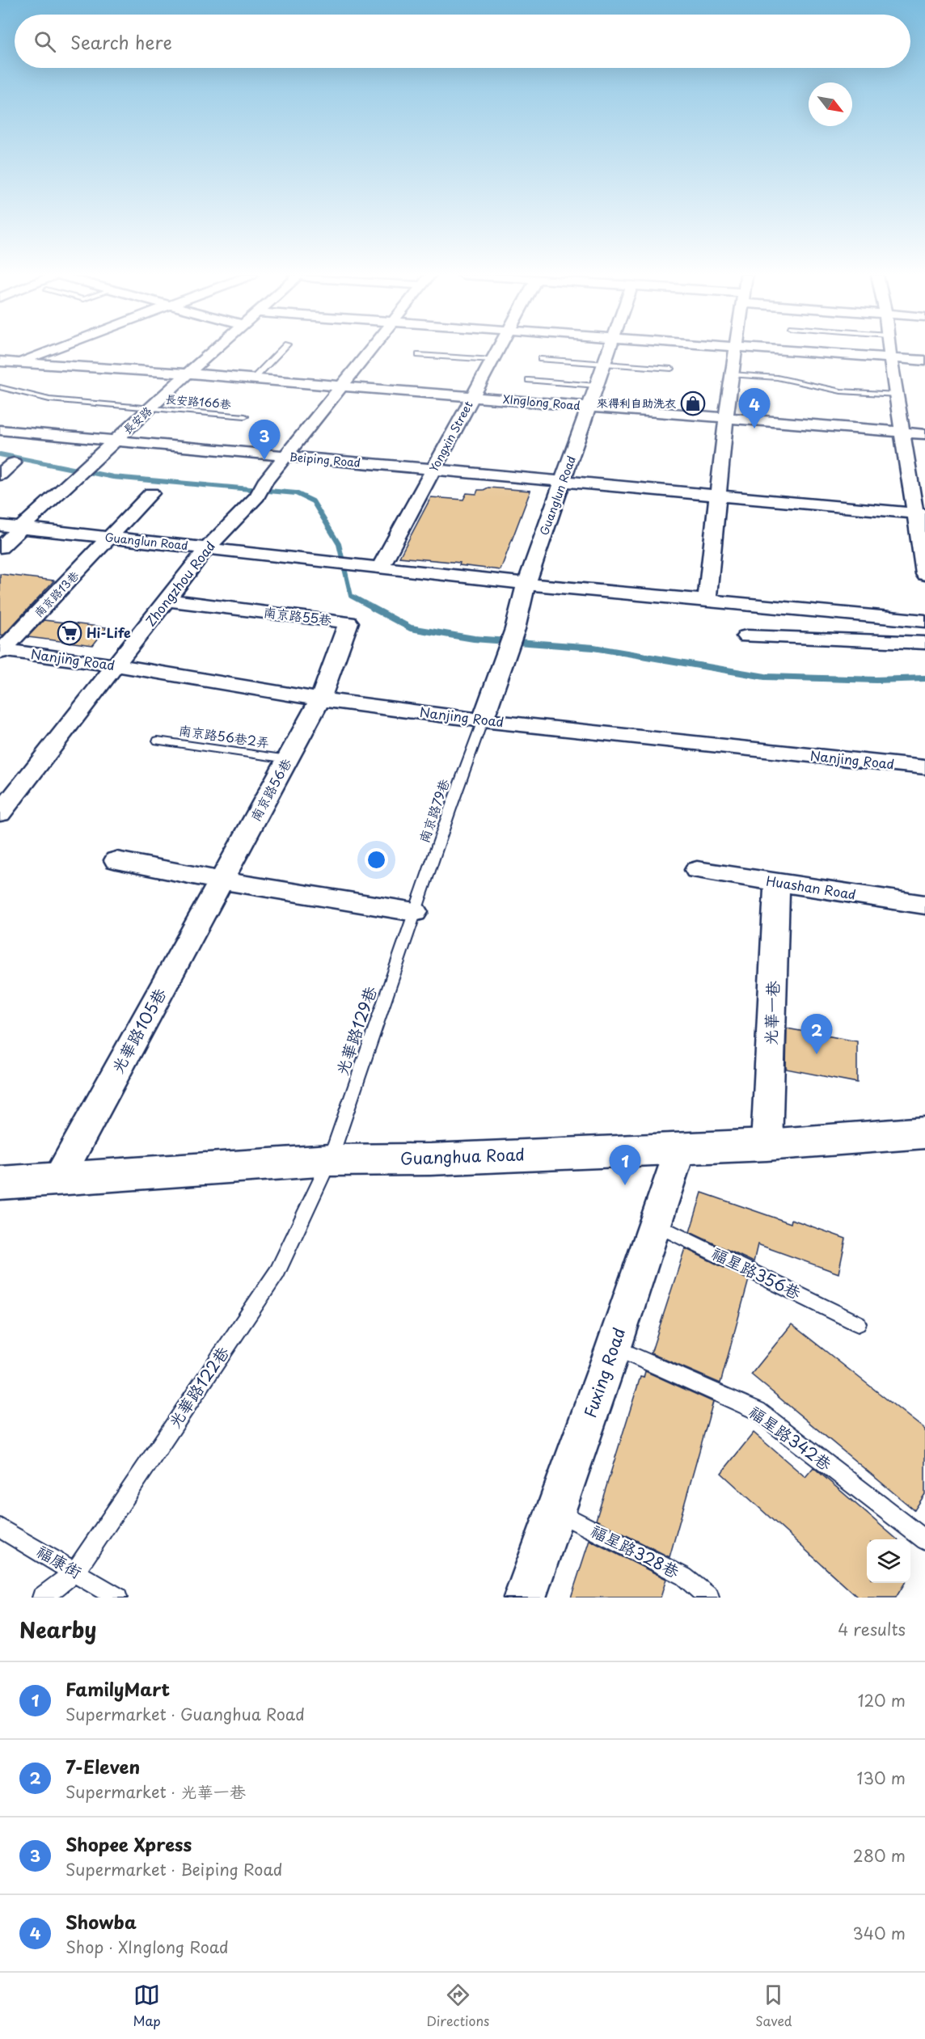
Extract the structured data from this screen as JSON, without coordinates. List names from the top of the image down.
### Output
{
  "streets": {
    "street": [
      "XInglong Road",
      "長安路",
      "Yongxin Street",
      "Beiping Road",
      "Guanglun Road",
      "Zhongzhou Road",
      "南京路13巷",
      "南京路55巷",
      "Nanjing Road",
      "南京路56巷",
      "Huashan Road",
      "光華一巷",
      "光華路105巷",
      "Guanghua Road",
      "Fuxing Road"
    ],
    "lane": [
      "長安路166巷",
      "南京路56巷2弄",
      "南京路79巷",
      "光華路129巷",
      "福星路356巷",
      "光華路122巷",
      "福星路342巷",
      "福星路328巷",
      "福康街"
    ]
  },
  "crossings": [
    ["長安路166巷", "長安路"],
    ["XInglong Road", "長安路"],
    ["XInglong Road", "Yongxin Street"],
    ["XInglong Road", "Guanglun Road"],
    ["XInglong Road", "Zhongzhou Road"],
    ["長安路", "Beiping Road"],
    ["長安路", "Guanglun Road"],
    ["Yongxin Street", "Beiping Road"],
    ["Yongxin Street", "Guanglun Road"],
    ["Beiping Road", "Guanglun Road"],
    ["Beiping Road", "Zhongzhou Road"],
    ["Guanglun Road", "Zhongzhou Road"],
    ["Guanglun Road", "南京路13巷"],
    ["Guanglun Road", "Nanjing Road"],
    ["Guanglun Road", "南京路79巷"],
    ["Zhongzhou Road", "南京路55巷"],
    ["Zhongzhou Road", "Nanjing Road"],
    ["南京路13巷", "Nanjing Road"],
    ["南京路55巷", "Nanjing Road"],
    ["南京路55巷", "南京路56巷"],
    ["Nanjing Road", "南京路56巷"],
    ["Nanjing Road", "南京路79巷"],
    ["南京路56巷2弄", "南京路56巷"],
    ["南京路56巷", "光華路105巷"],
    ["南京路79巷", "光華路129巷"],
    ["Huashan Road", "光華一巷"],
    ["光華一巷", "Guanghua Road"],
    ["光華路105巷", "Guanghua Road"],
    ["光華路129巷", "Guanghua Road"],
    ["光華路129巷", "光華路122巷"],
    ["Guanghua Road", "Fuxing Road"],
    ["Guanghua Road", "光華路122巷"],
    ["福星路356巷", "Fuxing Road"],
    ["Fuxing Road", "福星路342巷"],
    ["Fuxing Road", "福星路328巷"],
    ["光華路122巷", "福康街"]
  ],
  "places": {
    "shop": ["來得利自助洗衣"],
    "supermarket": ["Hi-Life"]
  },
  "north": "bottom right",
  "page": {
    "search": "Search here",
    "pins": [
      "4",
      "3",
      "2",
      "1"
    ],
    "heading": ["Nearby", "4 results"],
    "list": [
      {
        "mark": "1",
        "name": "FamilyMart",
        "note": "Supermarket · Guanghua Road",
        "value": "120 m"
      },
      {
        "mark": "2",
        "name": "7-Eleven",
        "note": "Supermarket · 光華一巷",
        "value": "130 m"
      },
      {
        "mark": "3",
        "name": "Shopee Xpress",
        "note": "Supermarket · Beiping Road",
        "value": "280 m"
      },
      {
        "mark": "4",
        "name": "Showba",
        "note": "Shop · XInglong Road",
        "value": "340 m"
      }
    ],
    "nav": ["Map", "Directions", "Saved"]
  }
}
